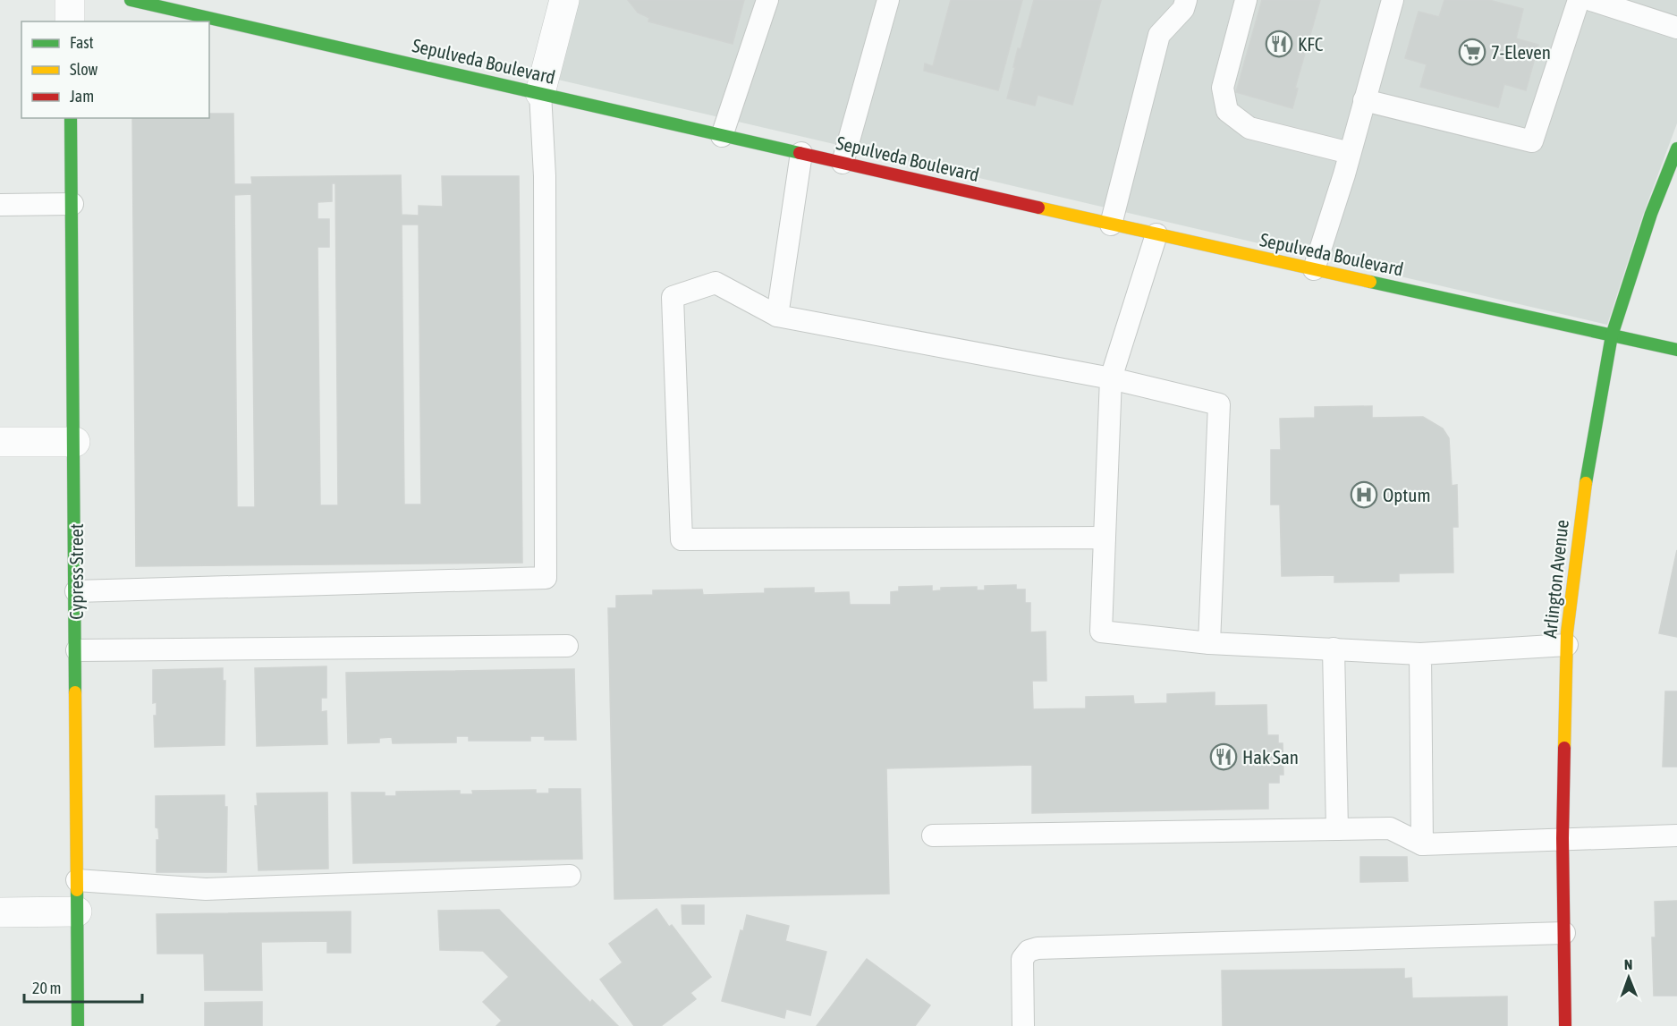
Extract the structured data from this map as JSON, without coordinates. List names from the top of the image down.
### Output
{
  "streets": {
    "main road": ["Sepulveda Boulevard", "Cypress Street", "Arlington Avenue"]
  },
  "crossings": [
    ["Sepulveda Boulevard", "Arlington Avenue"]
  ],
  "places": {
    "restaurant": ["KFC", "Hak San"],
    "supermarket": ["7-Eleven"],
    "hospital": ["Optum"]
  },
  "legend": ["Fast", "Slow", "Jam"],
  "scale_bar": "20 m",
  "north": "top"
}
